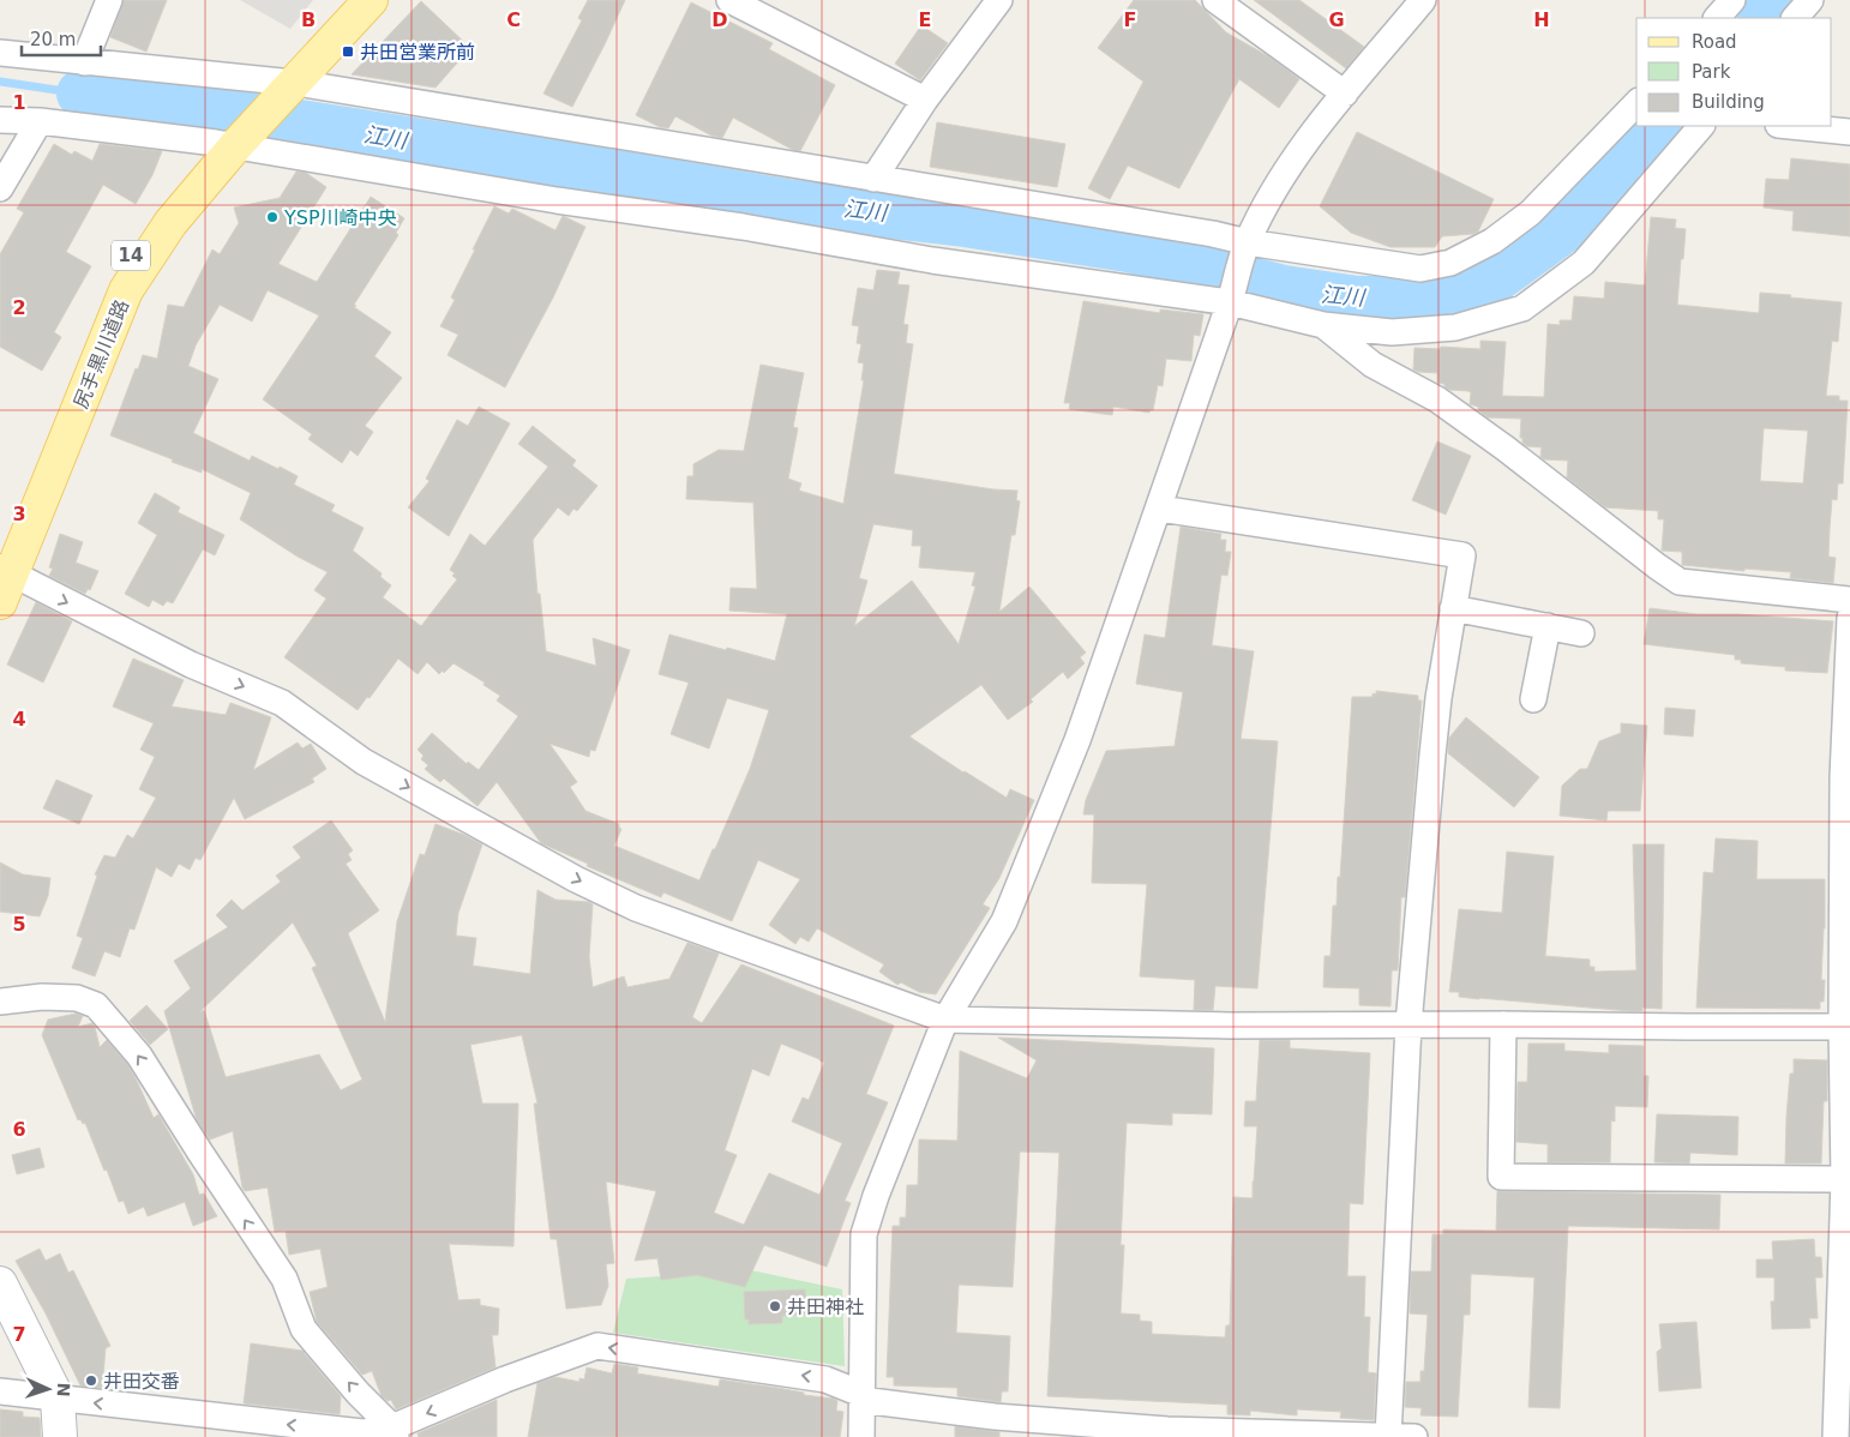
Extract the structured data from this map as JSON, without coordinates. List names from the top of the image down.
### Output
{
  "streets": {
    "main road": ["14", "尻手黒川道路"]
  },
  "water": ["江川"],
  "places": {
    "transit": ["井田営業所前"],
    "other": ["YSP川崎中央", "井田神社", "井田交番"]
  },
  "legend": ["Road", "Park", "Building"],
  "scale_bar": "20 m",
  "north": "right",
  "grid": {
    "columns": [
      "B",
      "C",
      "D",
      "E",
      "F",
      "G",
      "H"
    ],
    "rows": [
      "1",
      "2",
      "3",
      "4",
      "5",
      "6",
      "7"
    ]
  }
}
